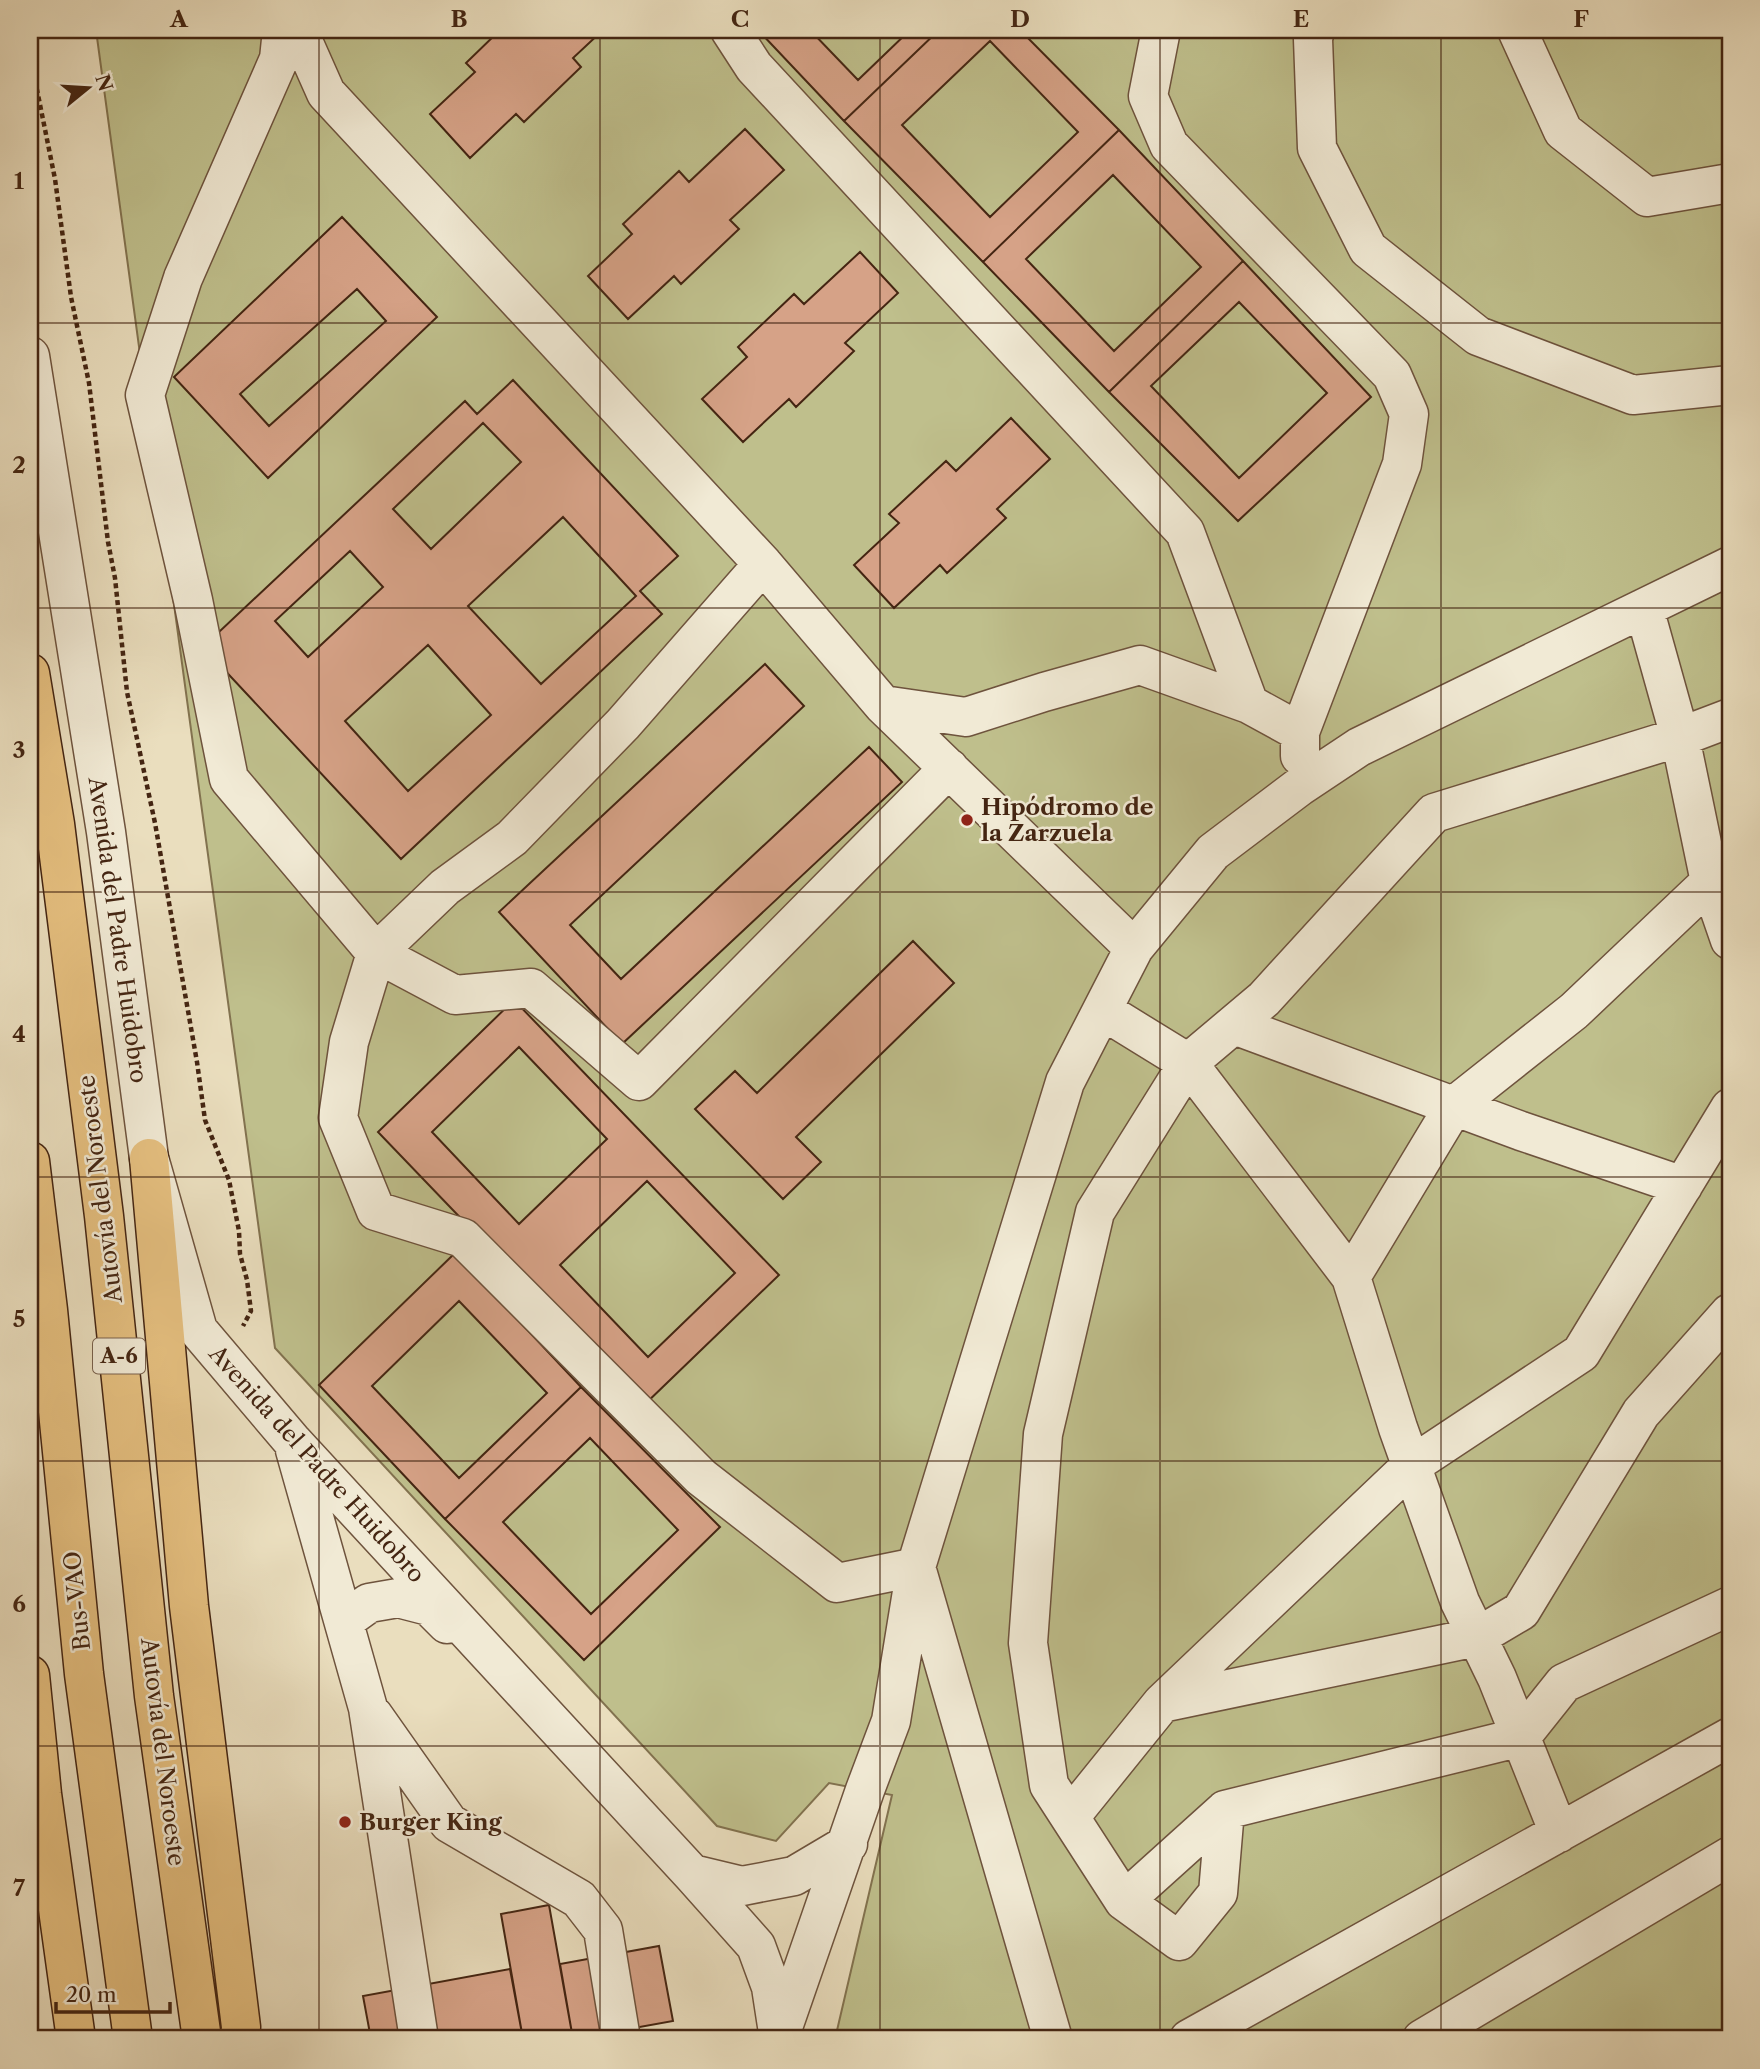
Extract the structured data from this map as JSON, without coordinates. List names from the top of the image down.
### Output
{
  "streets": {
    "highway": ["Autovía del Noroeste", "A-6", "Bus-VAO"],
    "street": ["Avenida del Padre Huidobro"]
  },
  "places": ["Hipódromo de la Zarzuela", "Burger King"],
  "scale_bar": "20 m",
  "north": "right",
  "grid": {
    "columns": [
      "A",
      "B",
      "C",
      "D",
      "E",
      "F"
    ],
    "rows": [
      "1",
      "2",
      "3",
      "4",
      "5",
      "6",
      "7"
    ]
  }
}
